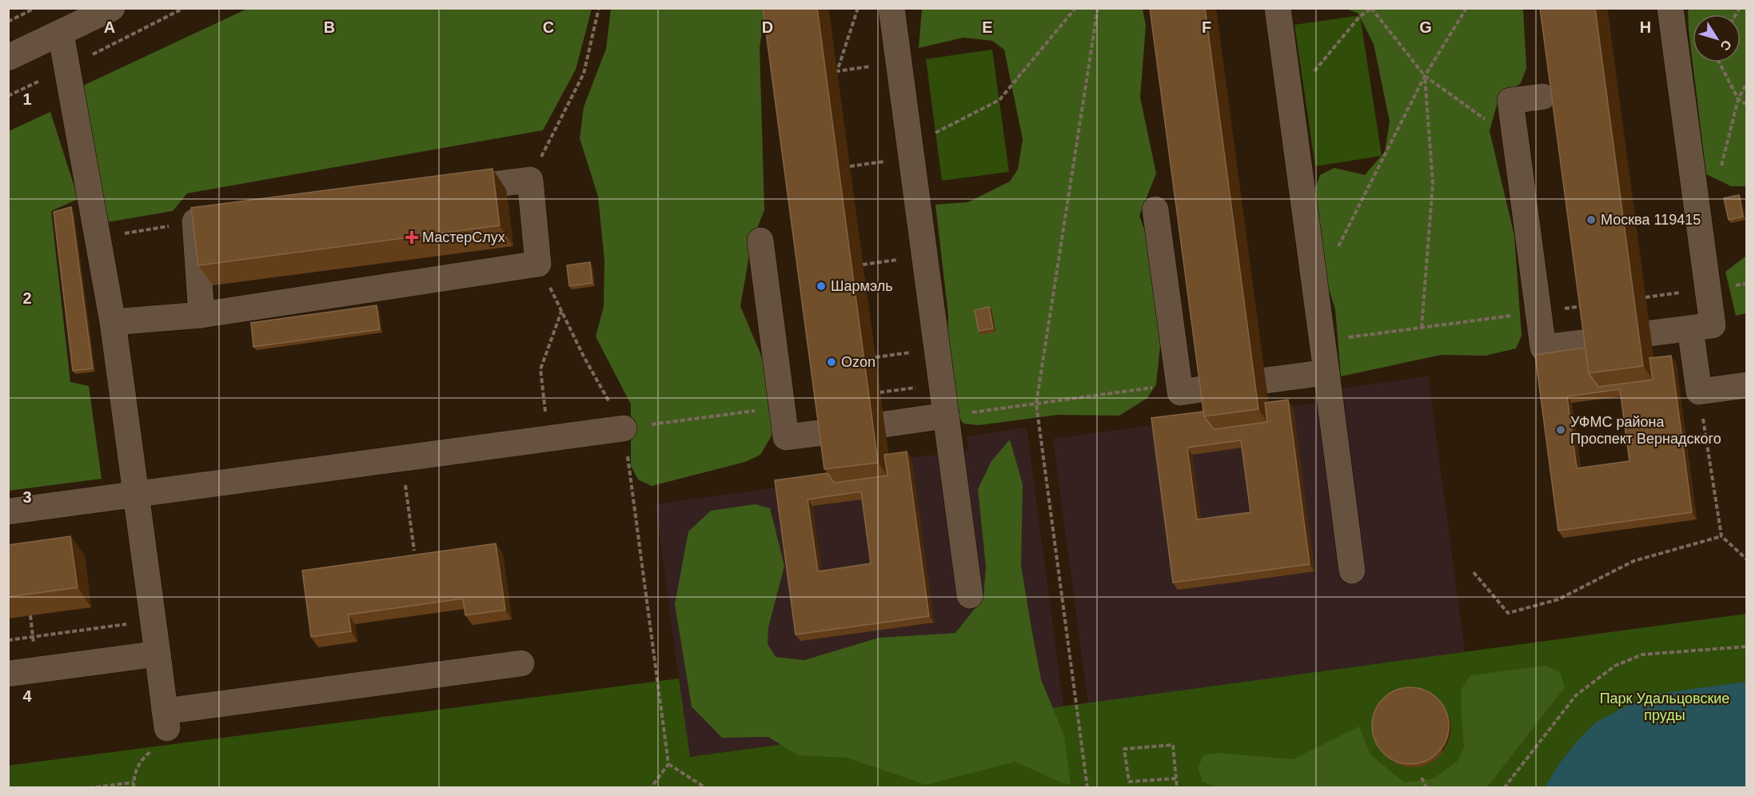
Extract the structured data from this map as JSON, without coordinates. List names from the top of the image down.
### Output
{
  "parks": ["Парк Удальцовские пруды"],
  "places": {
    "other": [
      "Москва 119415",
      "Шармэль",
      "Ozon",
      "УФМС района Проспект Вернадского"
    ],
    "health": ["МастерСлух"]
  },
  "north": "bottom right",
  "grid": {
    "columns": [
      "A",
      "B",
      "C",
      "D",
      "E",
      "F",
      "G",
      "H"
    ],
    "rows": [
      "1",
      "2",
      "3",
      "4"
    ]
  }
}
